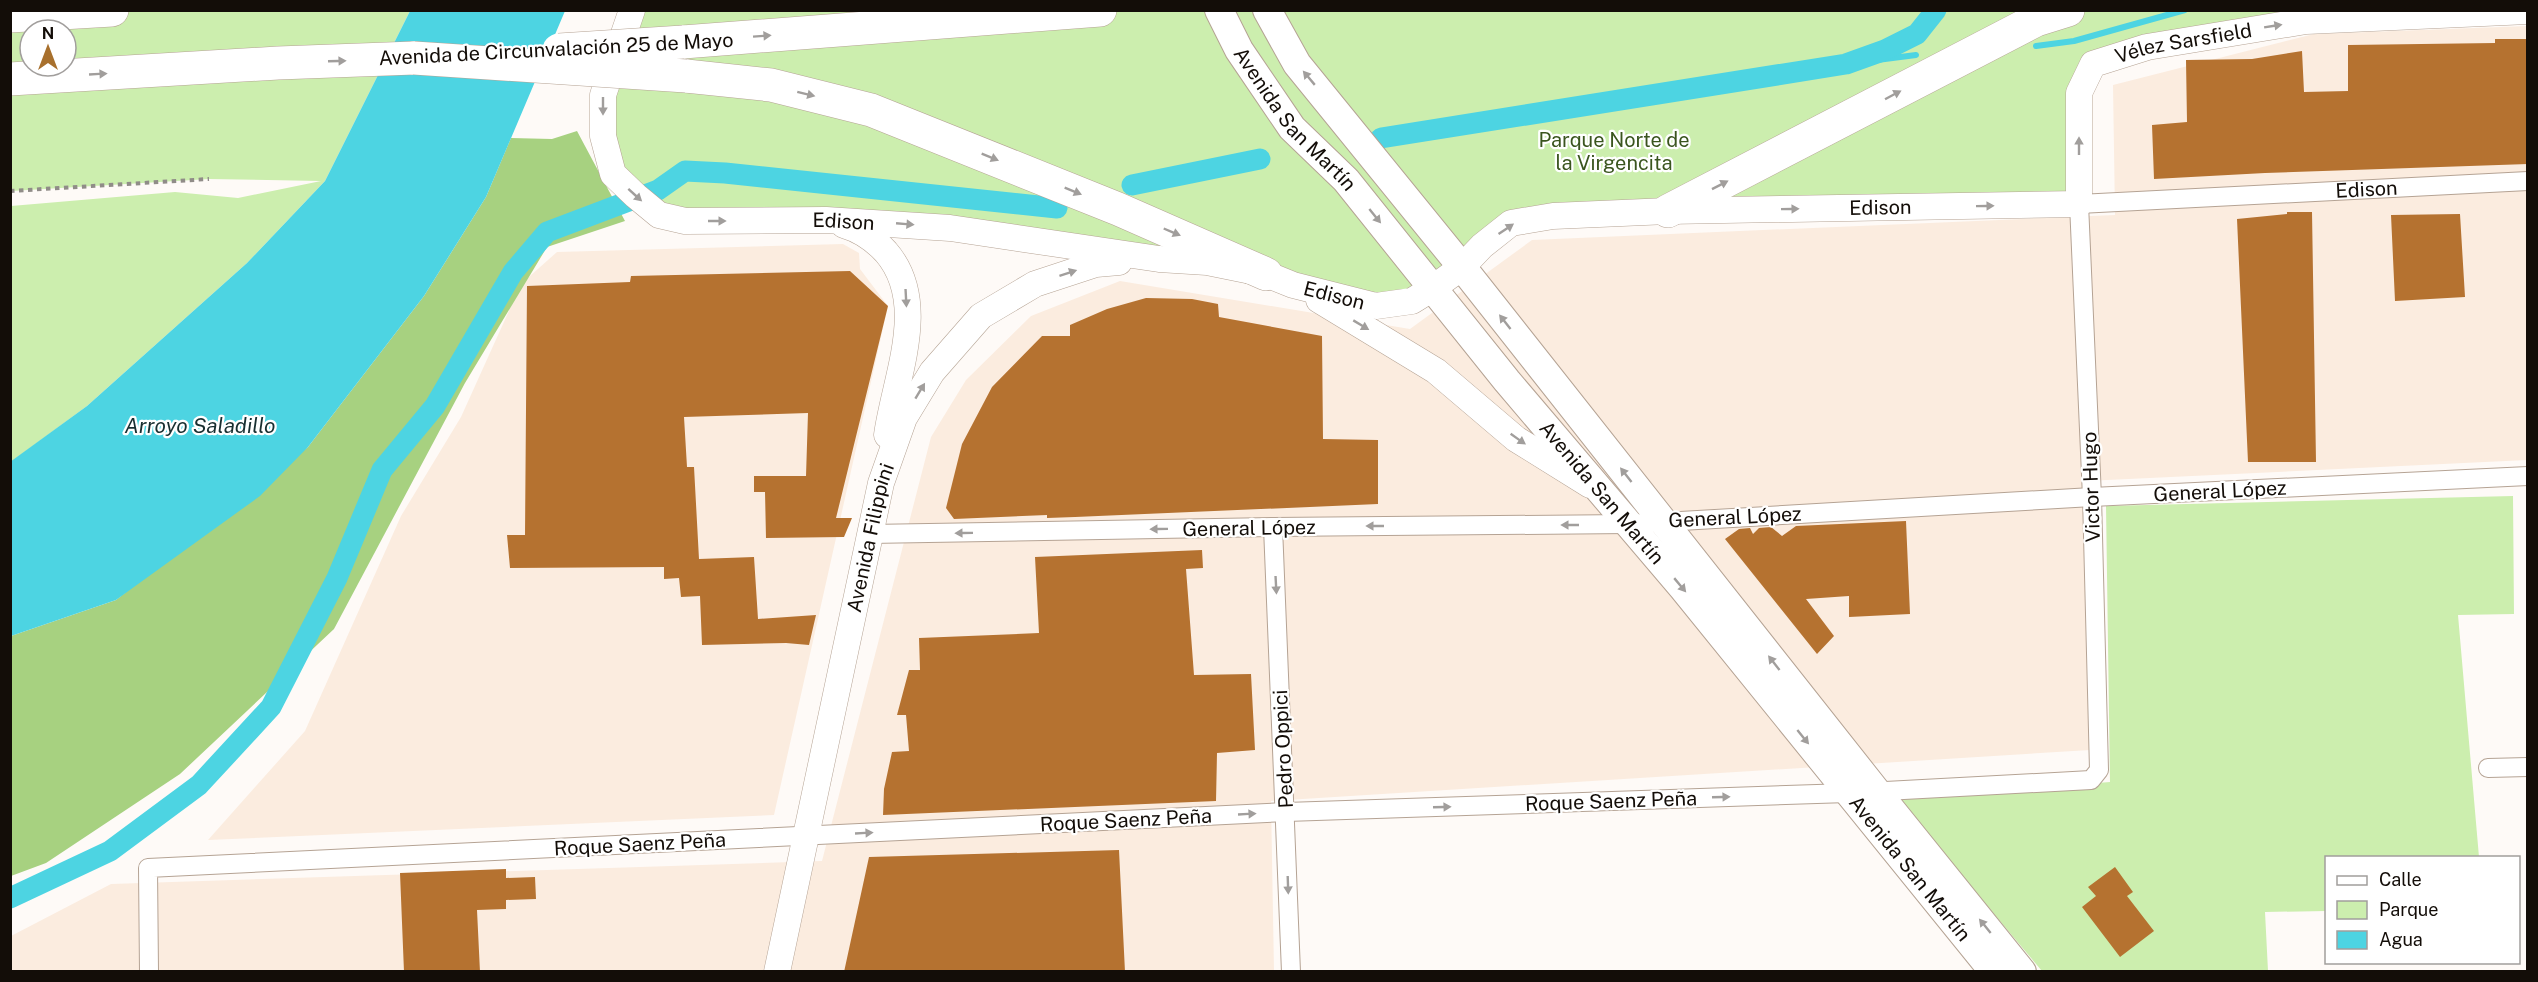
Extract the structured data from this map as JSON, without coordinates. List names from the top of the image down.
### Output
{
  "streets": {
    "highway": ["Avenida de Circunvalación 25 de Mayo"],
    "main road": [
      "Vélez Sarsfield",
      "Avenida San Martín",
      "Edison",
      "Avenida Filippini"
    ],
    "street": [
      "Victor Hugo",
      "General López",
      "Pedro Oppici",
      "Roque Saenz Peña"
    ]
  },
  "crossings": [
    ["Vélez Sarsfield", "Edison"],
    ["Vélez Sarsfield", "Victor Hugo"],
    ["Avenida San Martín", "Edison"],
    ["Avenida San Martín", "General López"],
    ["Avenida San Martín", "Roque Saenz Peña"],
    ["Edison", "Victor Hugo"],
    ["Edison", "Avenida Filippini"],
    ["Victor Hugo", "General López"],
    ["Victor Hugo", "Roque Saenz Peña"],
    ["General López", "Avenida Filippini"],
    ["General López", "Pedro Oppici"],
    ["Avenida Filippini", "Roque Saenz Peña"],
    ["Pedro Oppici", "Roque Saenz Peña"]
  ],
  "one_way": [
    "Vélez Sarsfield",
    "Edison",
    "General López",
    "Avenida Filippini",
    "Pedro Oppici",
    "Roque Saenz Peña"
  ],
  "water": ["Arroyo Saladillo"],
  "parks": ["Parque Norte de la Virgencita"],
  "legend": ["Calle", "Parque", "Agua"],
  "north": "top"
}
